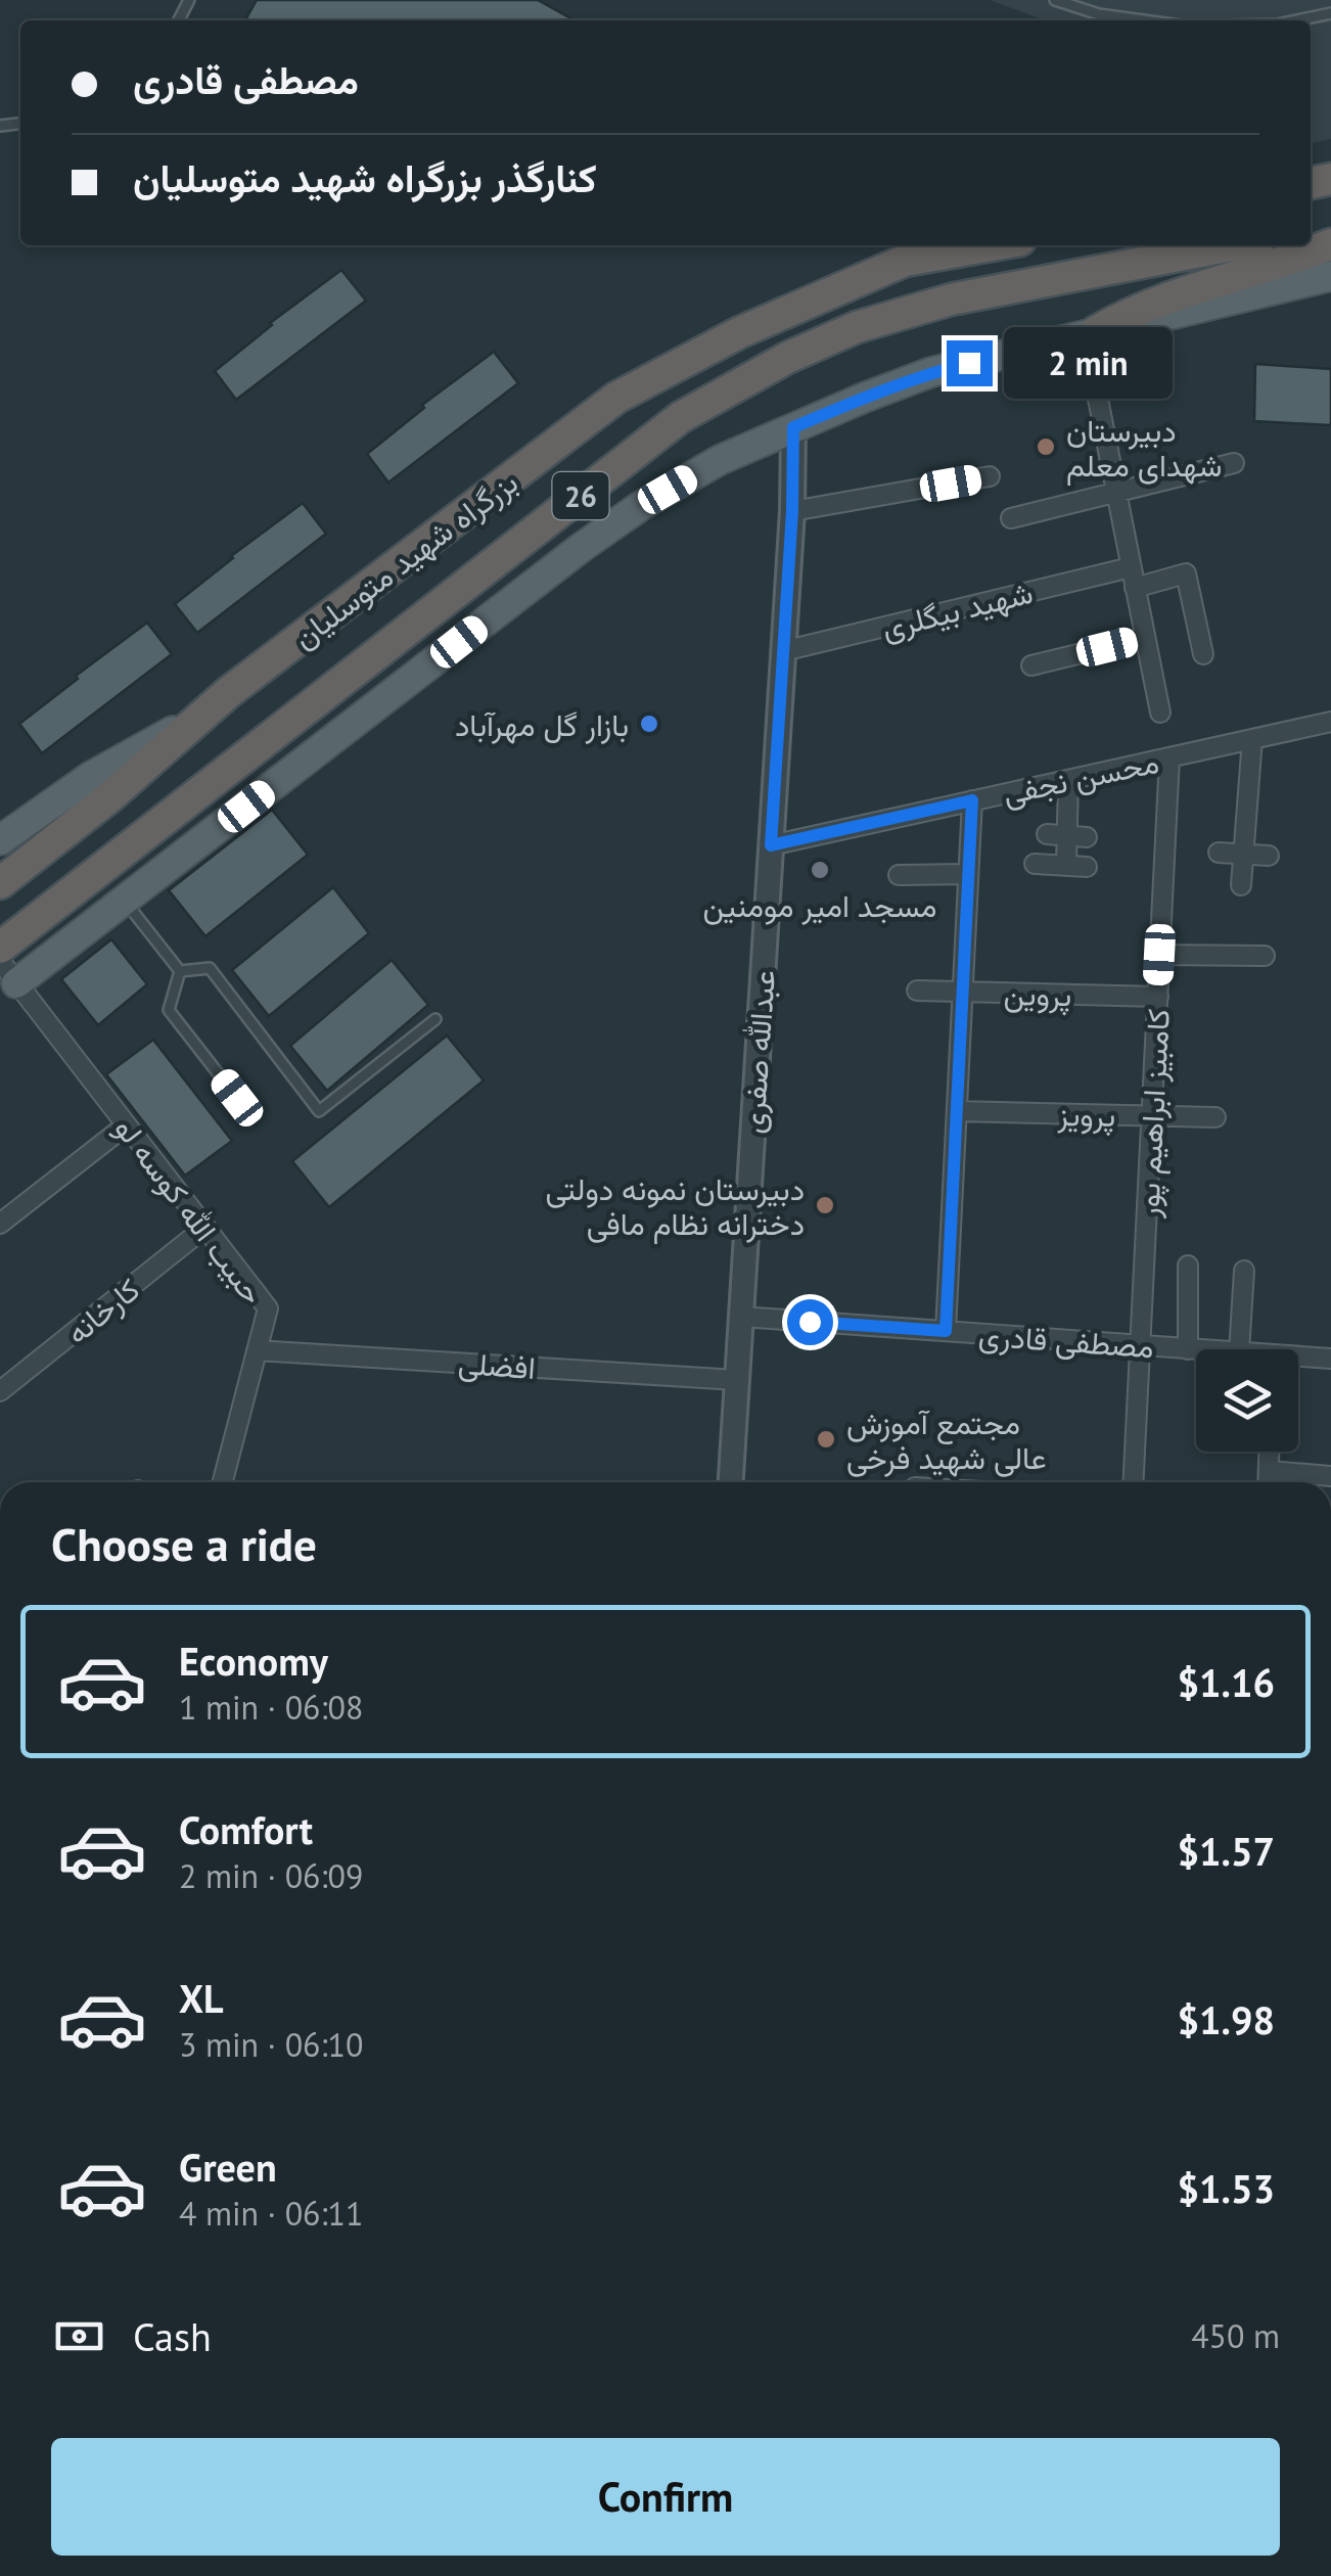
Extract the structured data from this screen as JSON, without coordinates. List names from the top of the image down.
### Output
{
  "streets": {
    "highway": ["26", "بزرگراه شهید متوسلیان"],
    "street": [
      "شهید بیگلری",
      "محسن نجفی",
      "پروین",
      "عبدالله صفری",
      "کامبیز ابراهیم پور",
      "پرویز",
      "حبیب الله کوسه لو",
      "کارخانه",
      "مصطفی قادری",
      "افضلی"
    ]
  },
  "crossings": [
    ["شهید بیگلری", "عبدالله صفری"],
    ["محسن نجفی", "عبدالله صفری"],
    ["محسن نجفی", "کامبیز ابراهیم پور"],
    ["پروین", "کامبیز ابراهیم پور"],
    ["عبدالله صفری", "مصطفی قادری"],
    ["عبدالله صفری", "افضلی"],
    ["کامبیز ابراهیم پور", "پرویز"],
    ["کامبیز ابراهیم پور", "مصطفی قادری"],
    ["حبیب الله کوسه لو", "کارخانه"],
    ["حبیب الله کوسه لو", "افضلی"]
  ],
  "places": [
    "دبیرستان شهدای معلم",
    "بازار گل مهرآباد",
    "مسجد امیر مومنین",
    "دبیرستان نمونه دولتی دخترانه نظام مافی",
    "مجتمع آموزش عالی شهید فرخی"
  ],
  "page": {
    "banner": ["مصطفی قادری", "کنارگذر بزرگراه شهید متوسلیان"],
    "bubble": "2 min",
    "heading": "Choose a ride",
    "list": [
      {
        "name": "Economy",
        "note": "1 min · 06:08",
        "value": "$1.16"
      },
      {
        "name": "Comfort",
        "note": "2 min · 06:09",
        "value": "$1.57"
      },
      {
        "name": "XL",
        "note": "3 min · 06:10",
        "value": "$1.98"
      },
      {
        "name": "Green",
        "note": "4 min · 06:11",
        "value": "$1.53"
      }
    ],
    "pay": ["Cash", "450 m"],
    "buttons": "Confirm"
  }
}
